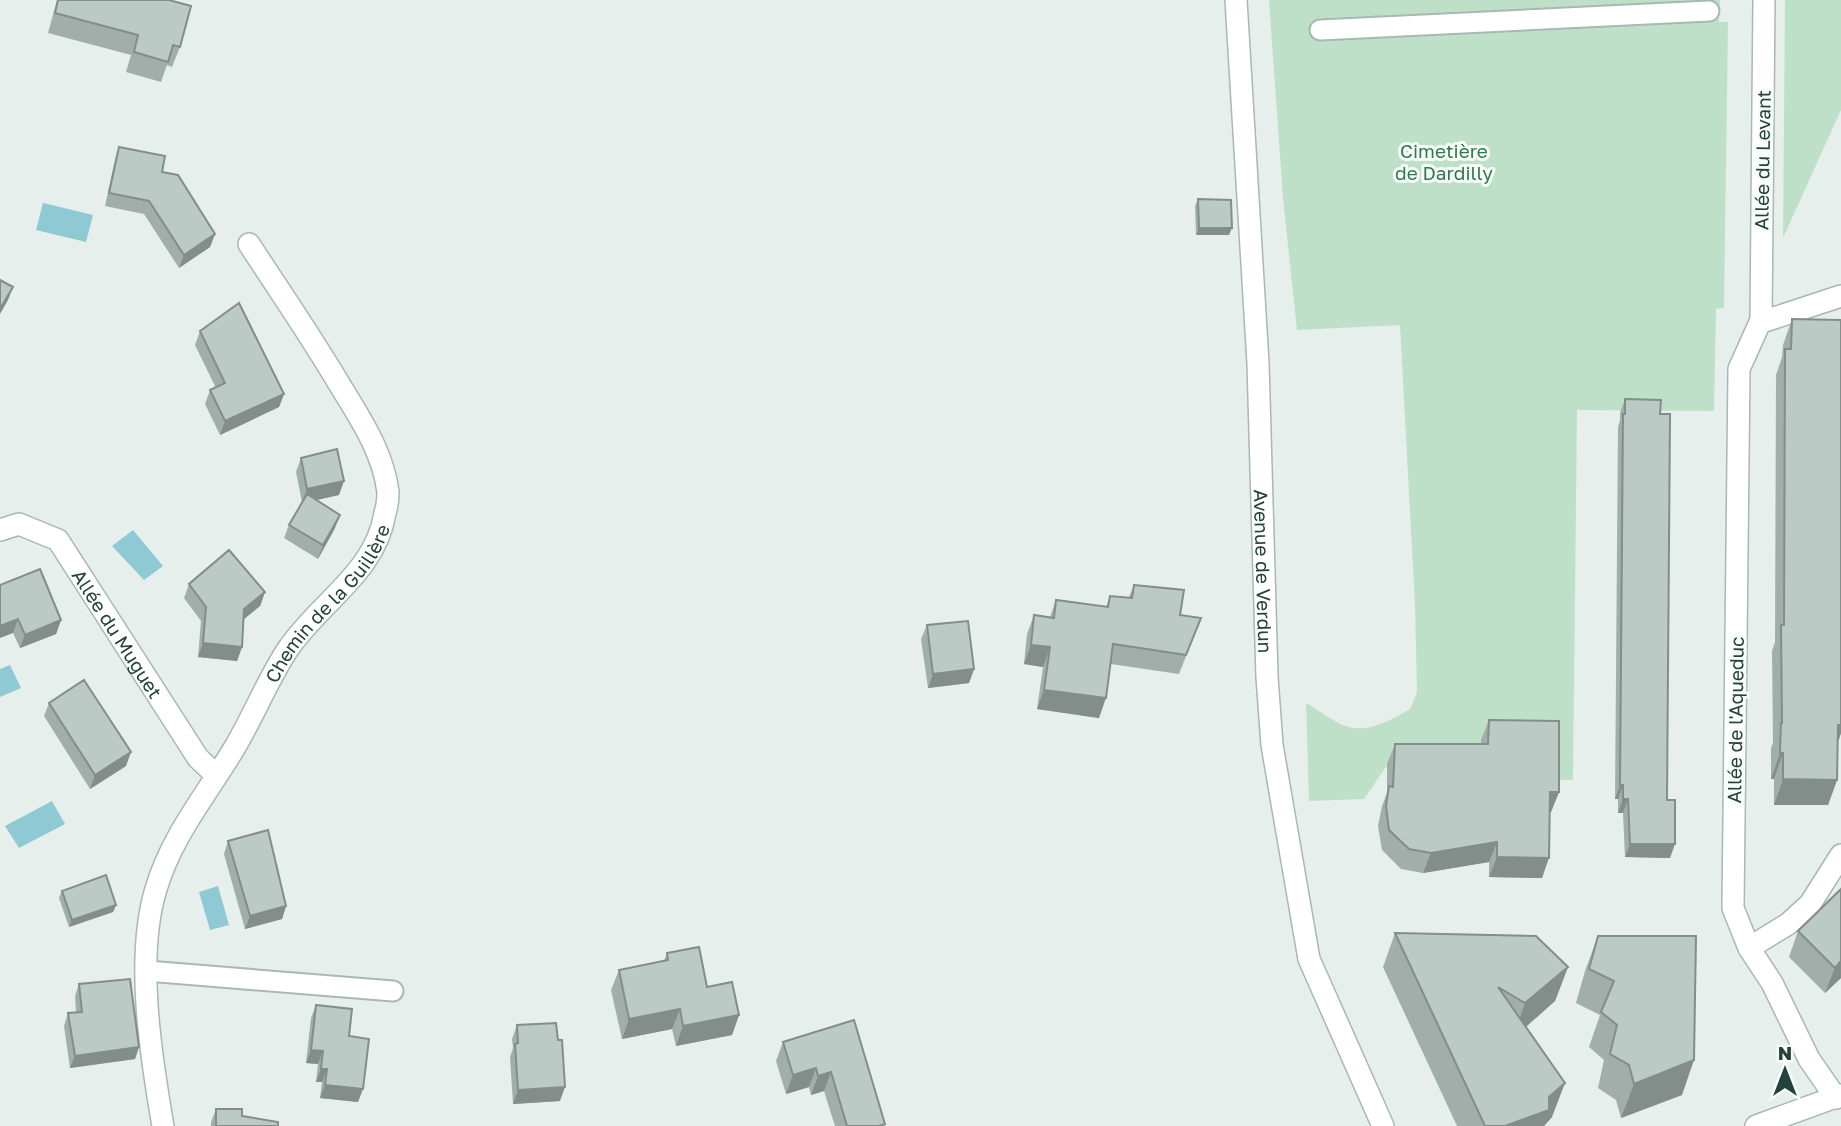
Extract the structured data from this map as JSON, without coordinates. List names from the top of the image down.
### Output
{
  "streets": {
    "street": [
      "Allée du Levant",
      "Avenue de Verdun",
      "Chemin de la Guillère",
      "Allée du Muguet",
      "Allée de l'Aqueduc"
    ]
  },
  "crossings": [
    ["Allée du Levant", "Allée de l'Aqueduc"],
    ["Chemin de la Guillère", "Allée du Muguet"]
  ],
  "parks": ["Cimetière de Dardilly"],
  "north": "top"
}
